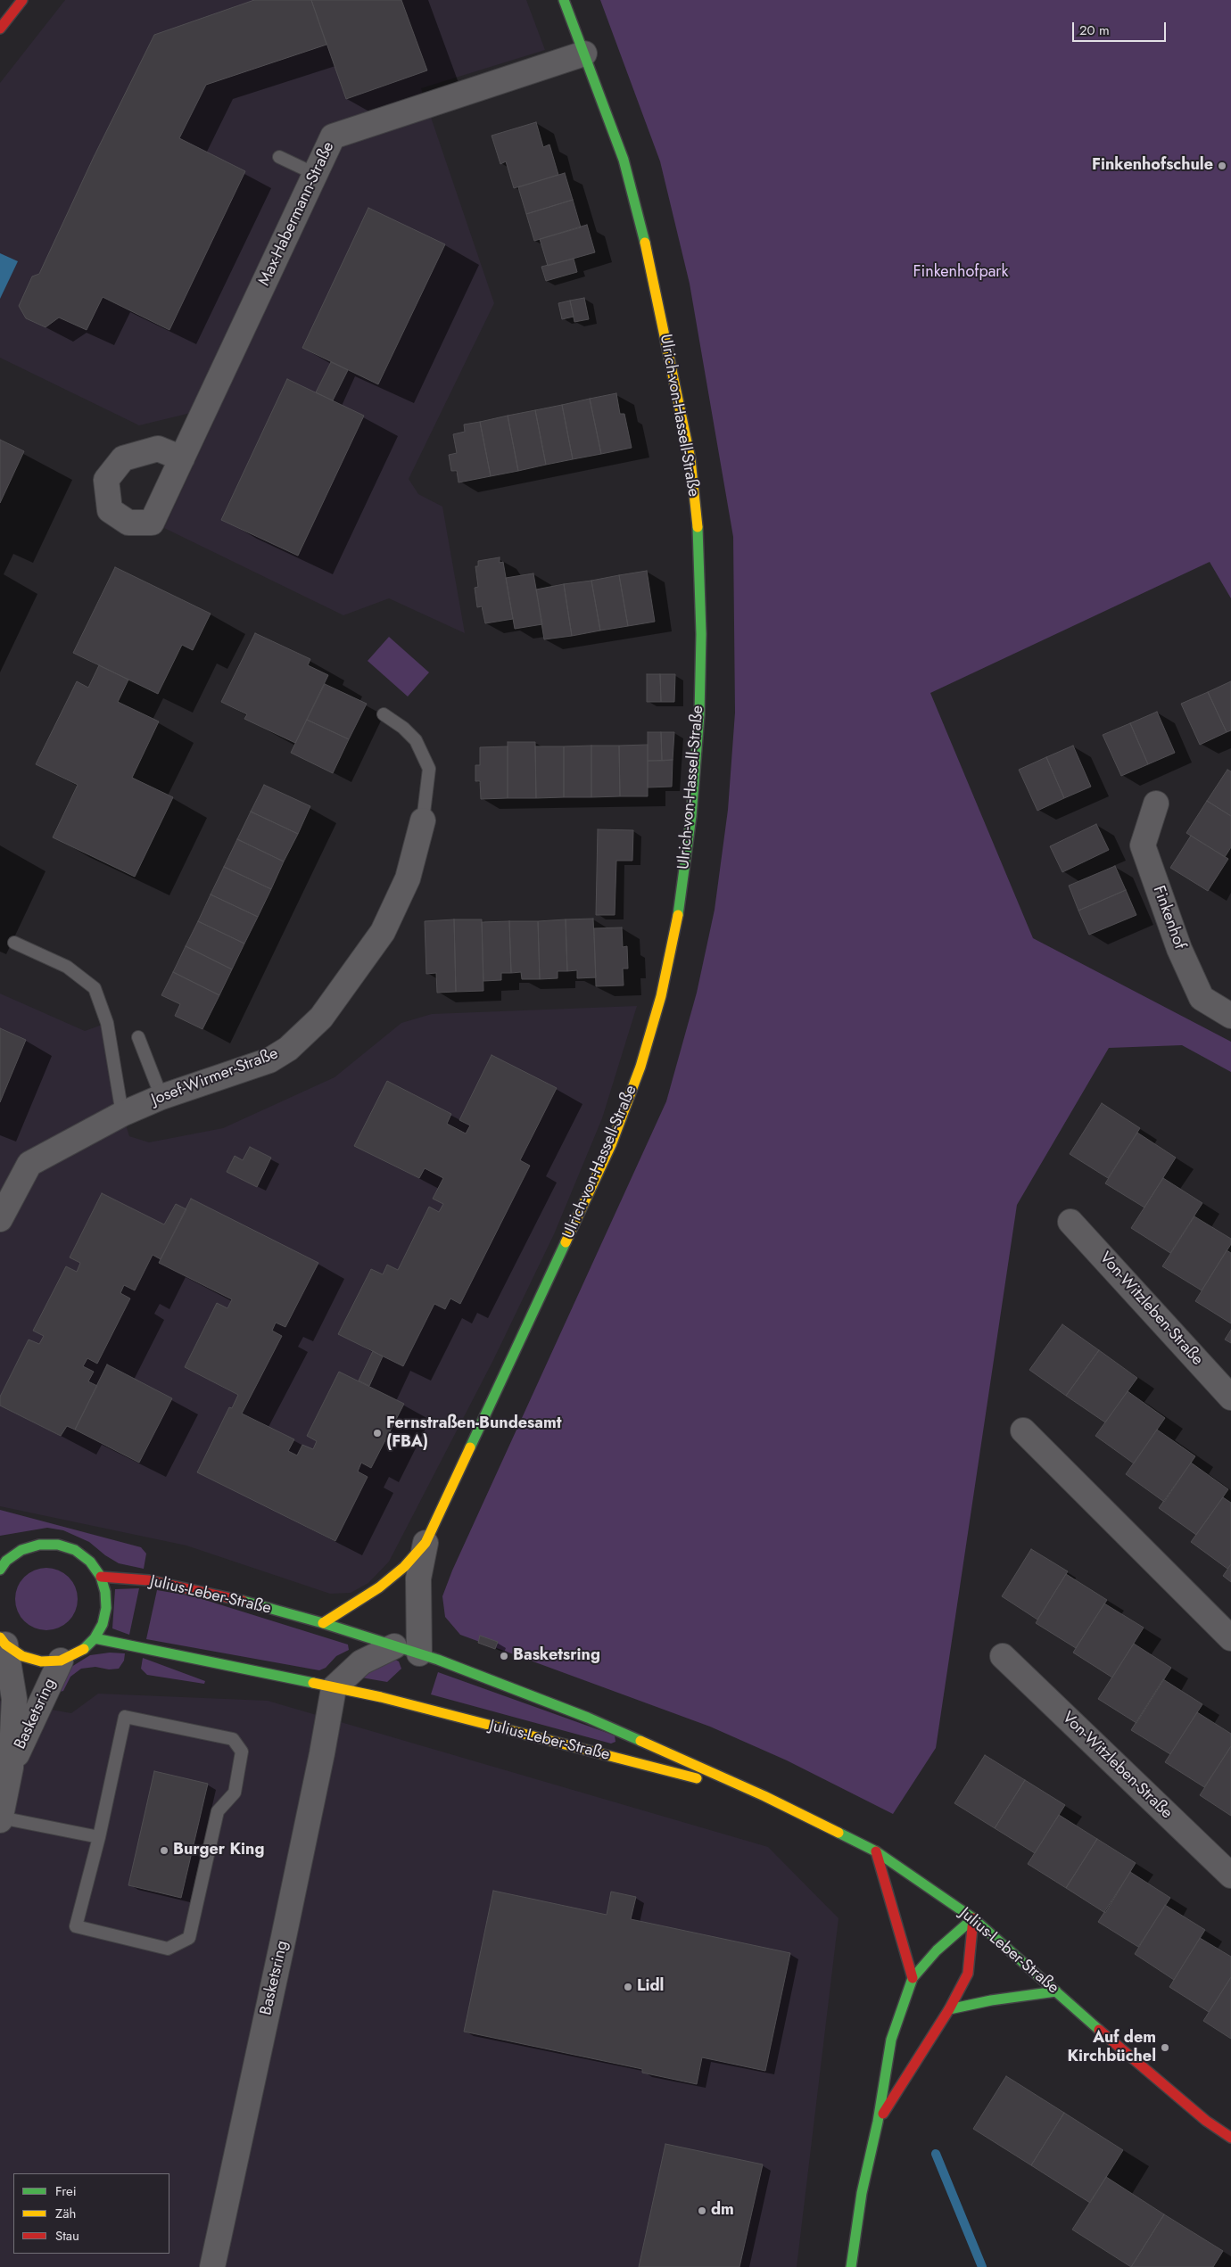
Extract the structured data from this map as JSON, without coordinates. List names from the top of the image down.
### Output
{
  "streets": {
    "street": [
      "Max-Habermann-Straße",
      "Ulrich-von-Hassell-Straße",
      "Finkenhof",
      "Josef-Wirmer-Straße",
      "Von-Witzleben-Straße",
      "Julius-Leber-Straße",
      "Basketsring"
    ]
  },
  "crossings": [
    ["Max-Habermann-Straße", "Ulrich-von-Hassell-Straße"],
    ["Ulrich-von-Hassell-Straße", "Julius-Leber-Straße"],
    ["Julius-Leber-Straße", "Basketsring"]
  ],
  "parks": ["Finkenhofpark"],
  "places": [
    "Finkenhofschule",
    "Fernstraßen-Bundesamt (FBA)",
    "Basketsring",
    "Burger King",
    "Lidl",
    "Auf dem Kirchbüchel",
    "dm"
  ],
  "legend": ["Frei", "Zäh", "Stau"],
  "scale_bar": "20 m"
}
